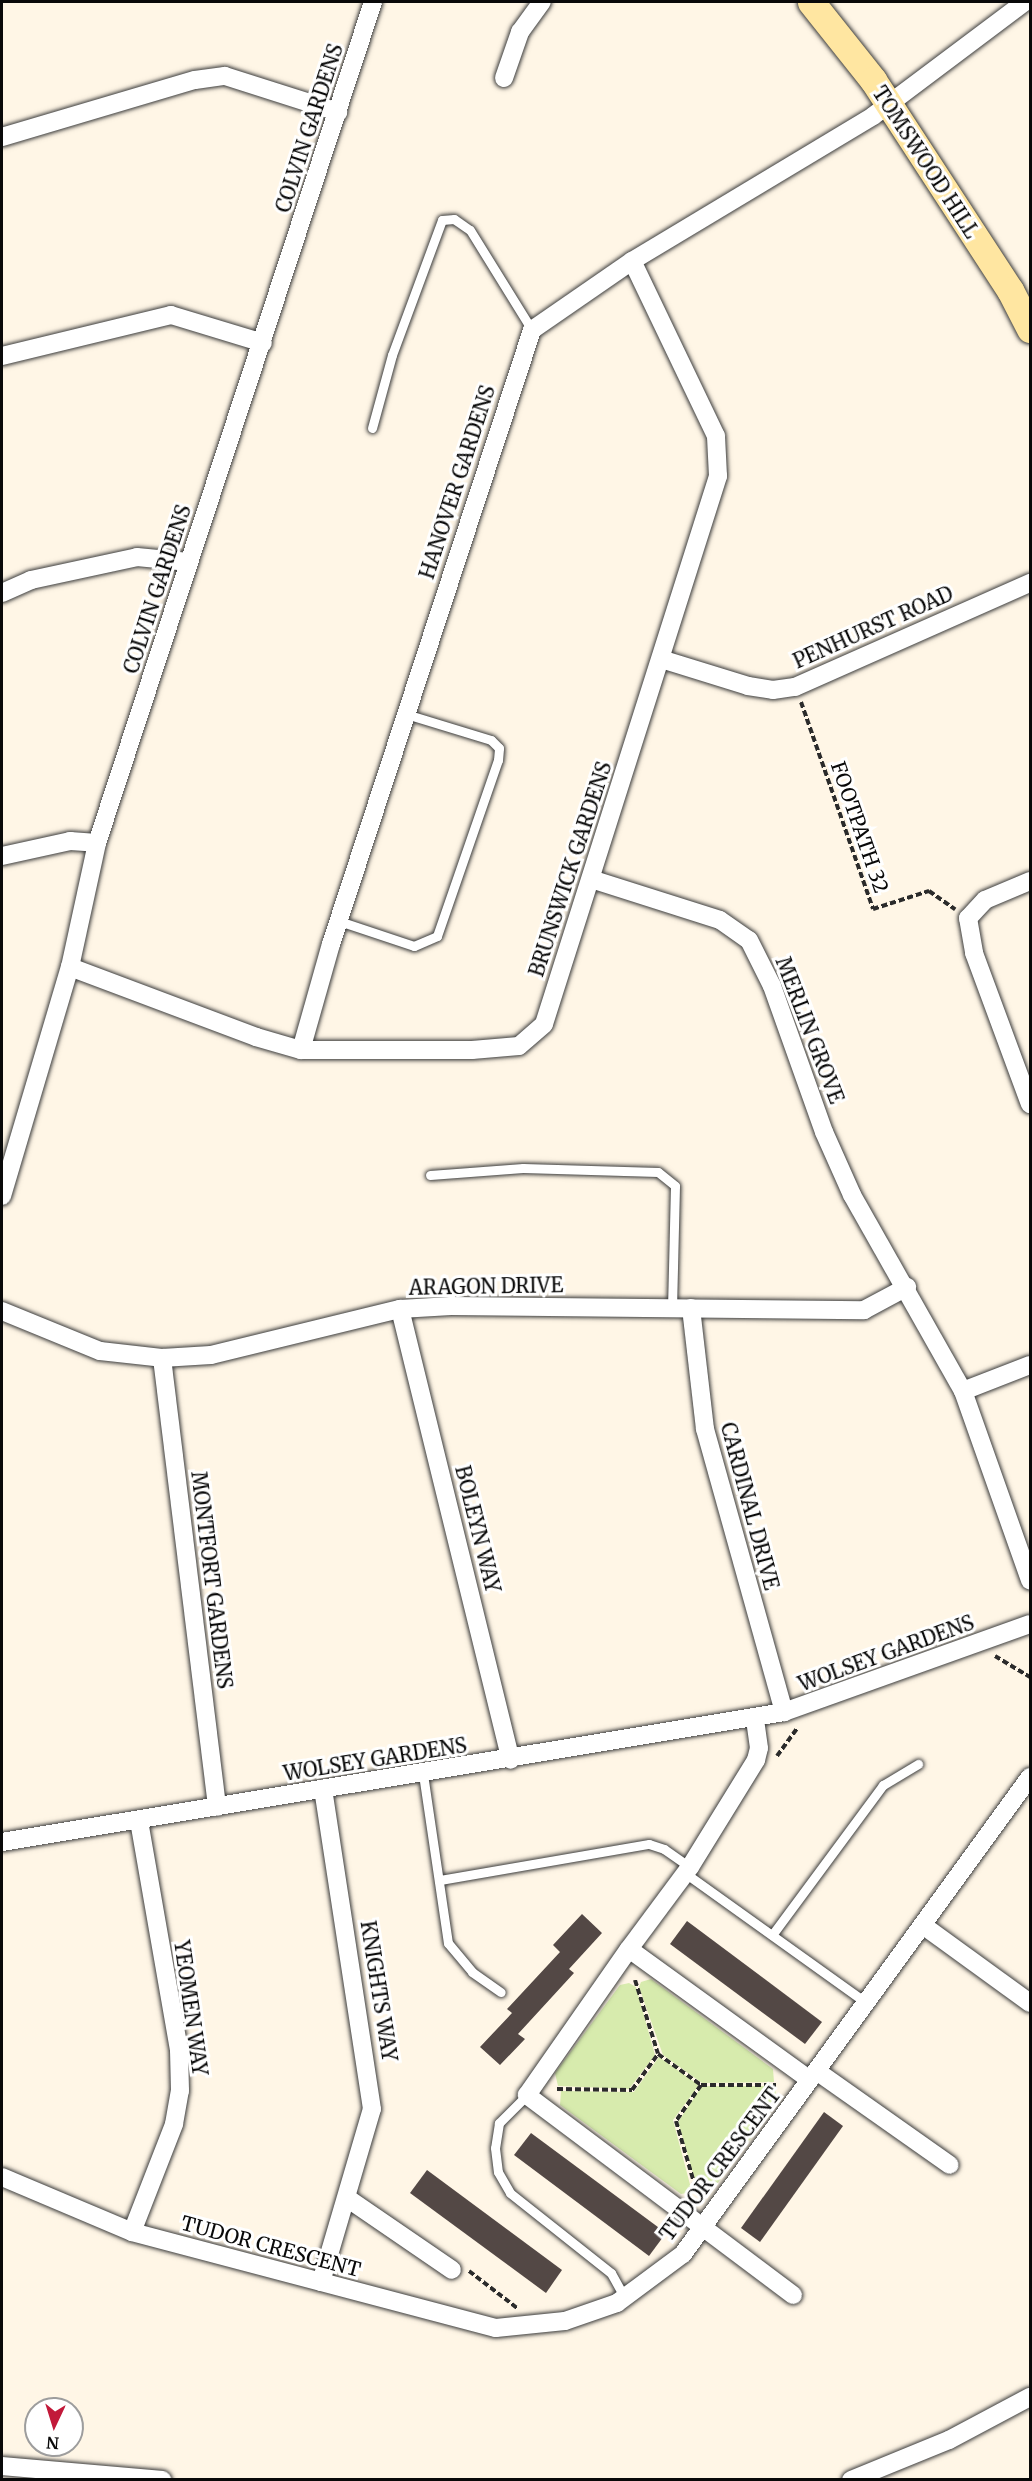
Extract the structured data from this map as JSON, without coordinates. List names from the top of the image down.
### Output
{
  "streets": {
    "street": [
      "COLVIN GARDENS",
      "TOMSWOOD HILL",
      "HANOVER GARDENS",
      "PENHURST ROAD",
      "BRUNSWICK GARDENS",
      "MERLIN GROVE",
      "ARAGON DRIVE",
      "CARDINAL DRIVE",
      "BOLEYN WAY",
      "MONTFORT GARDENS",
      "WOLSEY GARDENS",
      "KNIGHTS WAY",
      "YEOMEN WAY",
      "TUDOR CRESCENT"
    ],
    "path": ["FOOTPATH 32"]
  },
  "crossings": [
    ["COLVIN GARDENS", "BRUNSWICK GARDENS"],
    ["HANOVER GARDENS", "BRUNSWICK GARDENS"],
    ["PENHURST ROAD", "FOOTPATH 32"],
    ["PENHURST ROAD", "BRUNSWICK GARDENS"],
    ["BRUNSWICK GARDENS", "MERLIN GROVE"],
    ["MERLIN GROVE", "ARAGON DRIVE"],
    ["ARAGON DRIVE", "CARDINAL DRIVE"],
    ["ARAGON DRIVE", "BOLEYN WAY"],
    ["ARAGON DRIVE", "MONTFORT GARDENS"],
    ["CARDINAL DRIVE", "WOLSEY GARDENS"],
    ["BOLEYN WAY", "WOLSEY GARDENS"],
    ["MONTFORT GARDENS", "WOLSEY GARDENS"],
    ["WOLSEY GARDENS", "KNIGHTS WAY"],
    ["WOLSEY GARDENS", "YEOMEN WAY"],
    ["KNIGHTS WAY", "TUDOR CRESCENT"],
    ["YEOMEN WAY", "TUDOR CRESCENT"]
  ],
  "north": "bottom"
}
